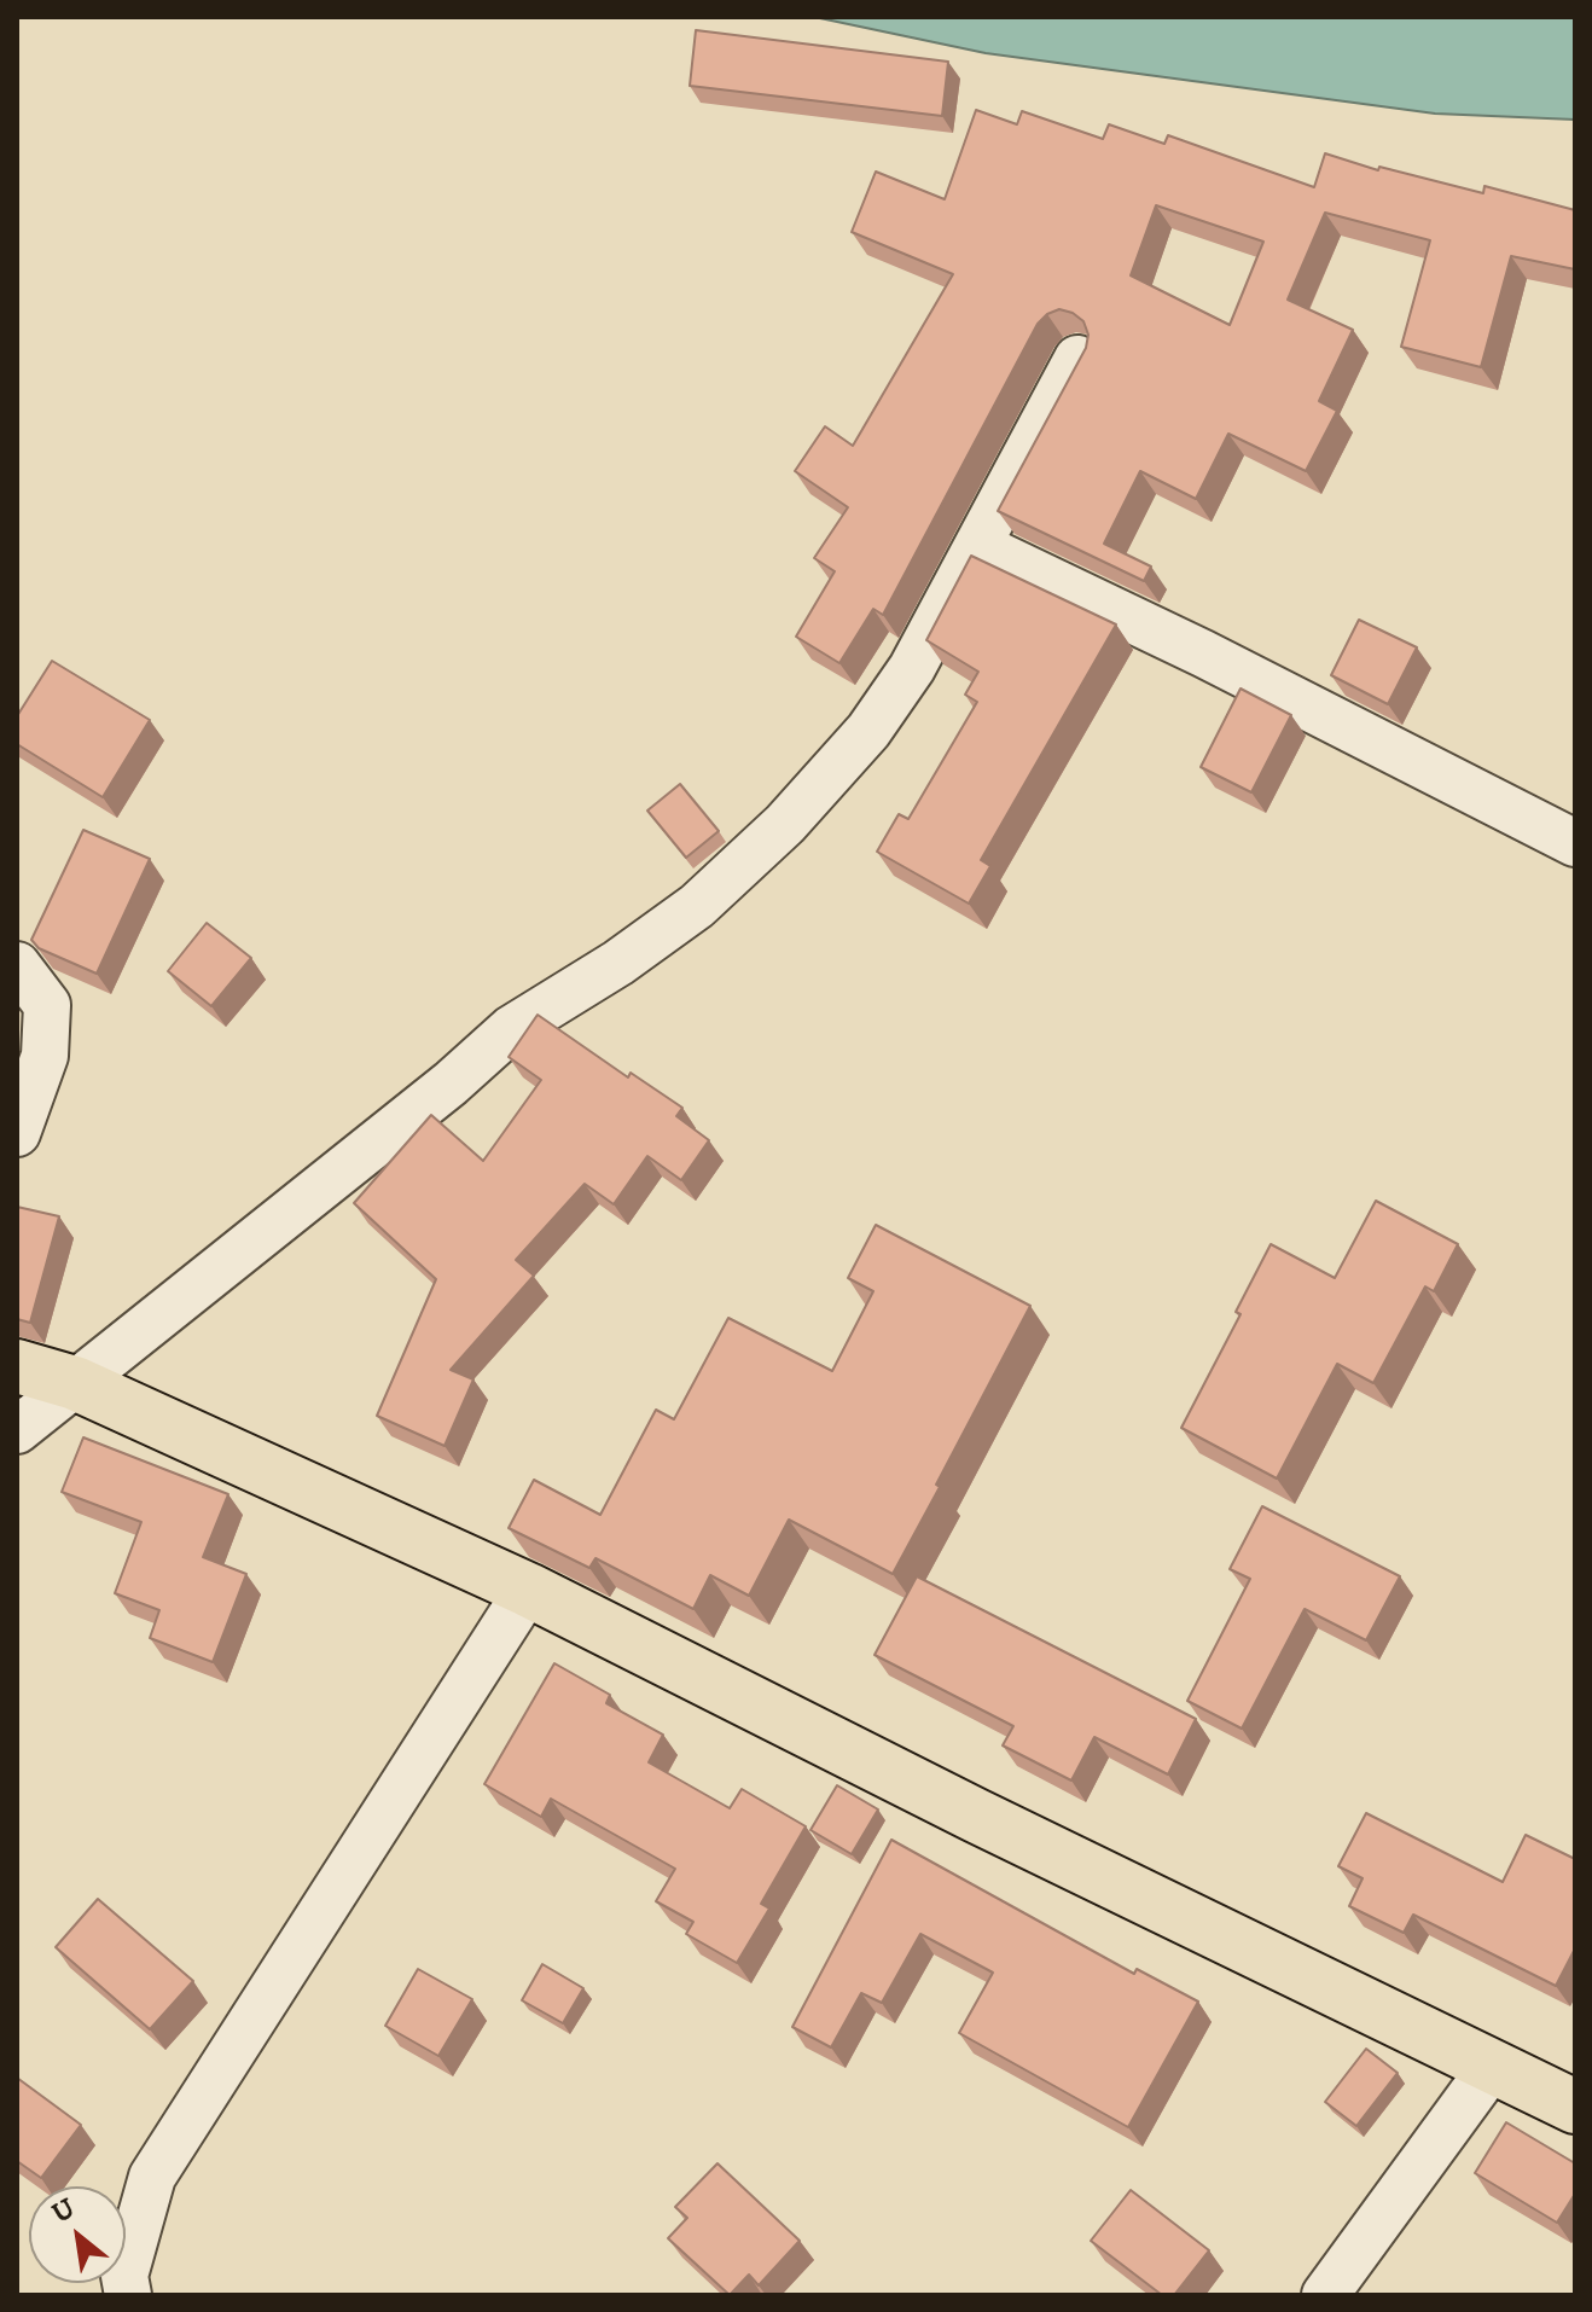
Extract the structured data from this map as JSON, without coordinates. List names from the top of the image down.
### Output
{
  "north": "top left"
}
